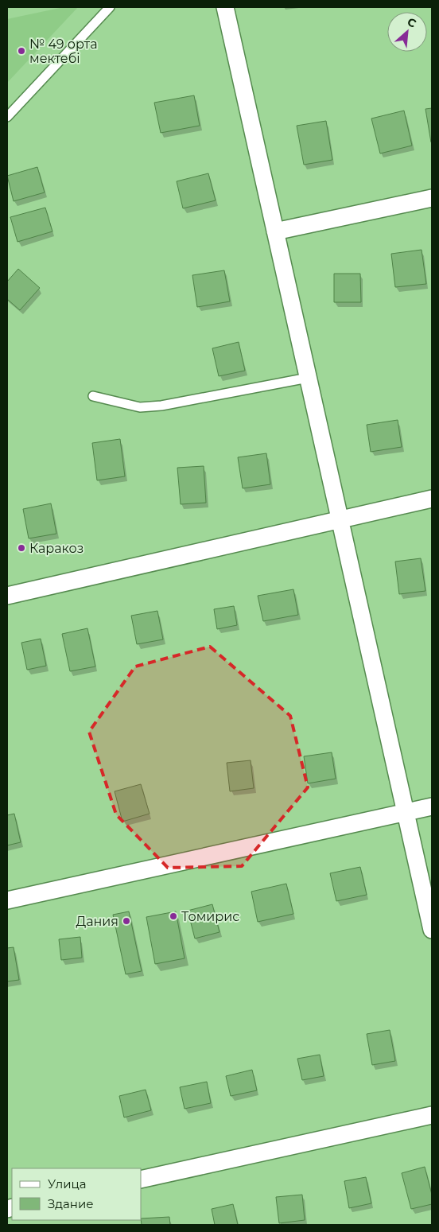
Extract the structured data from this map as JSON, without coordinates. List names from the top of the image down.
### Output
{
  "places": [
    "№ 49 орта мектебі",
    "Каракоз",
    "Томирис",
    "Дания"
  ],
  "legend": ["Улица", "Здание"],
  "north": "top right"
}
